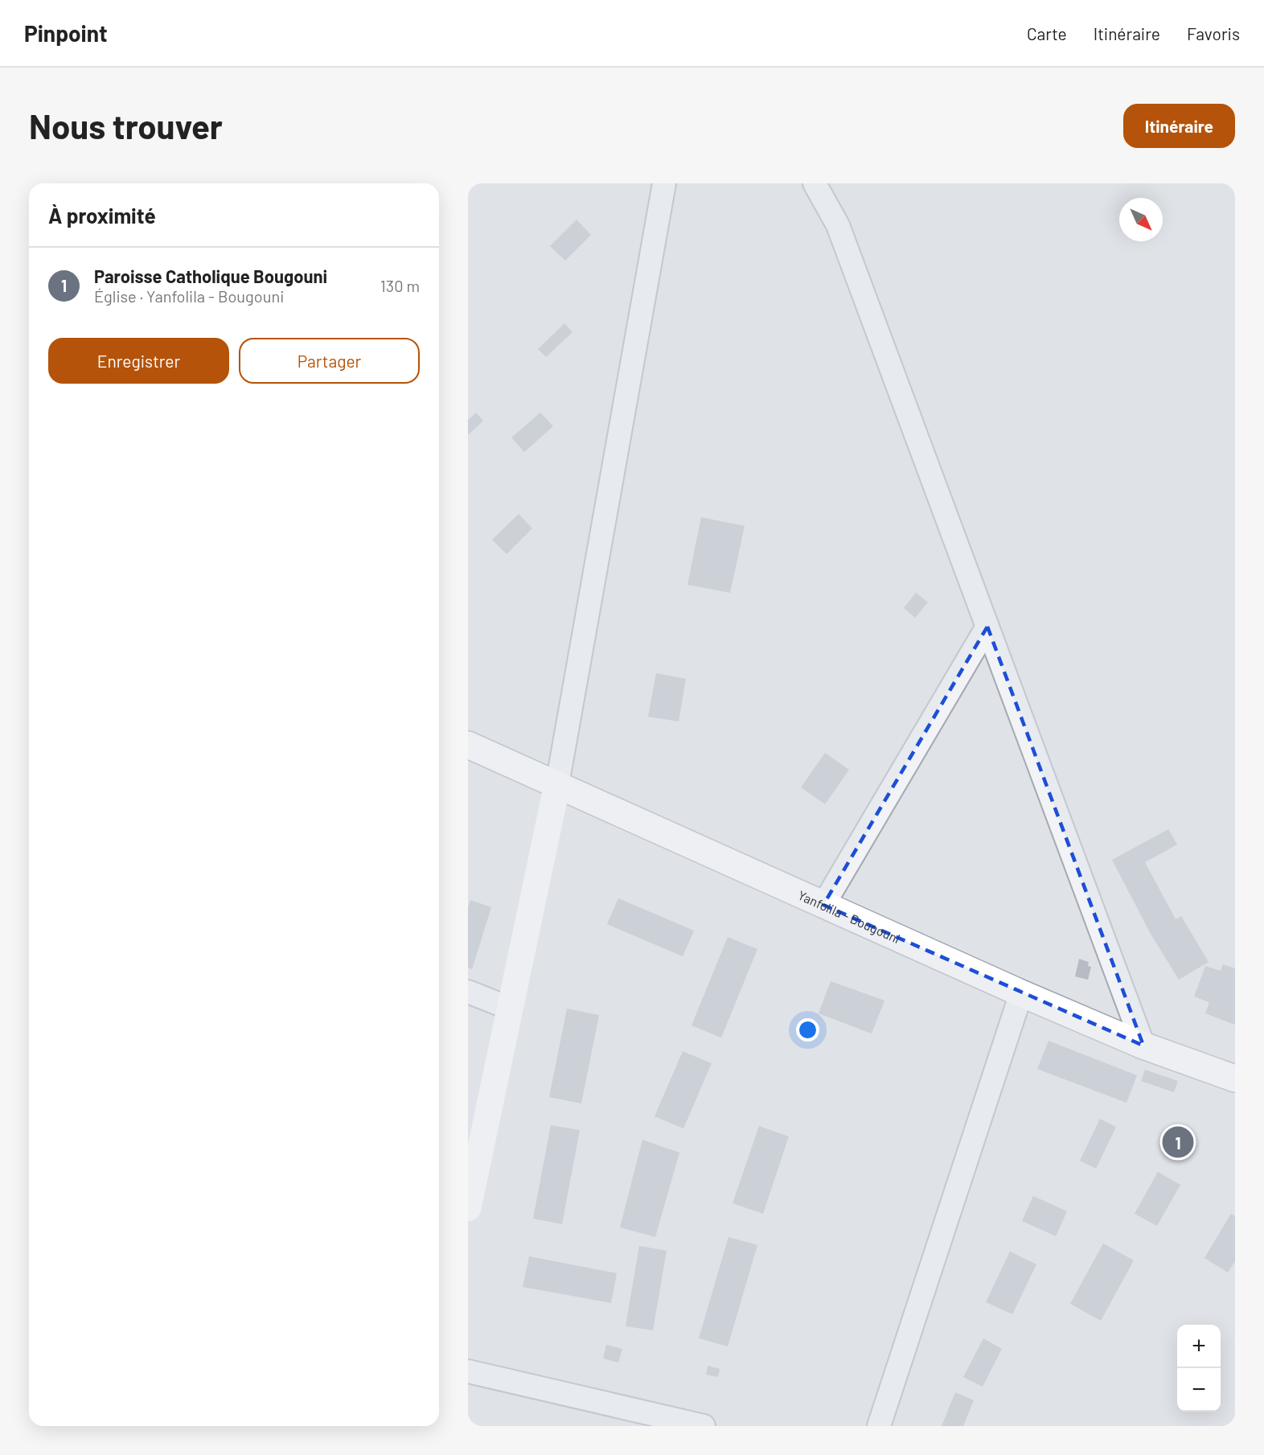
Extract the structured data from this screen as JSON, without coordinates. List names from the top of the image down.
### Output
{
  "streets": {
    "main road": ["Yanfolila - Bougouni"]
  },
  "north": "bottom right",
  "page": {
    "header": "Pinpoint",
    "nav": ["Carte", "Itinéraire", "Favoris"],
    "buttons": [
      "Itinéraire",
      ["Enregistrer", "Partager"]
    ],
    "title": "Nous trouver",
    "heading": "À proximité",
    "list": [
      {
        "mark": "1",
        "name": "Paroisse Catholique Bougouni",
        "note": "Église · Yanfolila - Bougouni",
        "value": "130 m"
      }
    ],
    "pins": "1",
    "map_buttons": ["+", "−"]
  }
}
